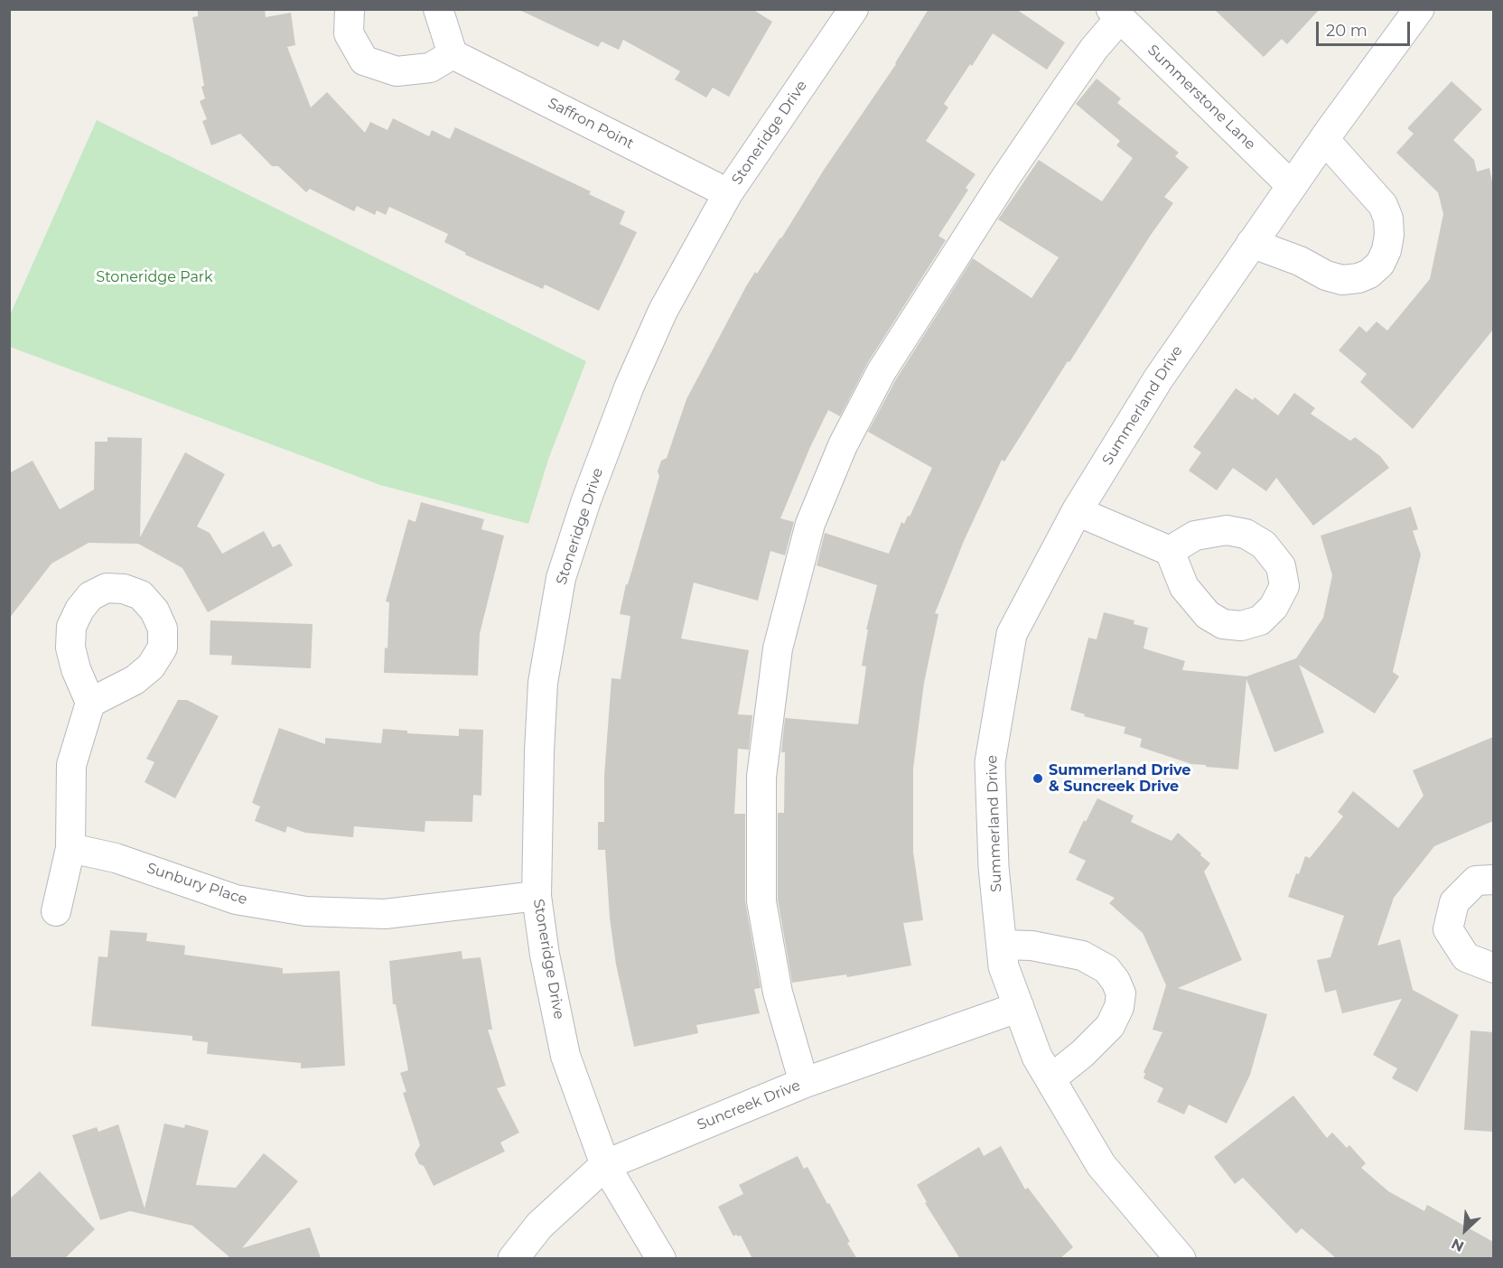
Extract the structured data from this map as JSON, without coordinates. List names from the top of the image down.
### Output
{
  "streets": {
    "street": [
      "Summerstone Lane",
      "Saffron Point",
      "Stoneridge Drive",
      "Summerland Drive",
      "Sunbury Place",
      "Suncreek Drive"
    ]
  },
  "crossings": [
    ["Summerstone Lane", "Summerland Drive"],
    ["Saffron Point", "Stoneridge Drive"],
    ["Stoneridge Drive", "Sunbury Place"],
    ["Stoneridge Drive", "Suncreek Drive"],
    ["Summerland Drive", "Suncreek Drive"]
  ],
  "parks": ["Stoneridge Park"],
  "places": ["Summerland Drive & Suncreek Drive"],
  "scale_bar": "20 m",
  "north": "bottom left"
}
